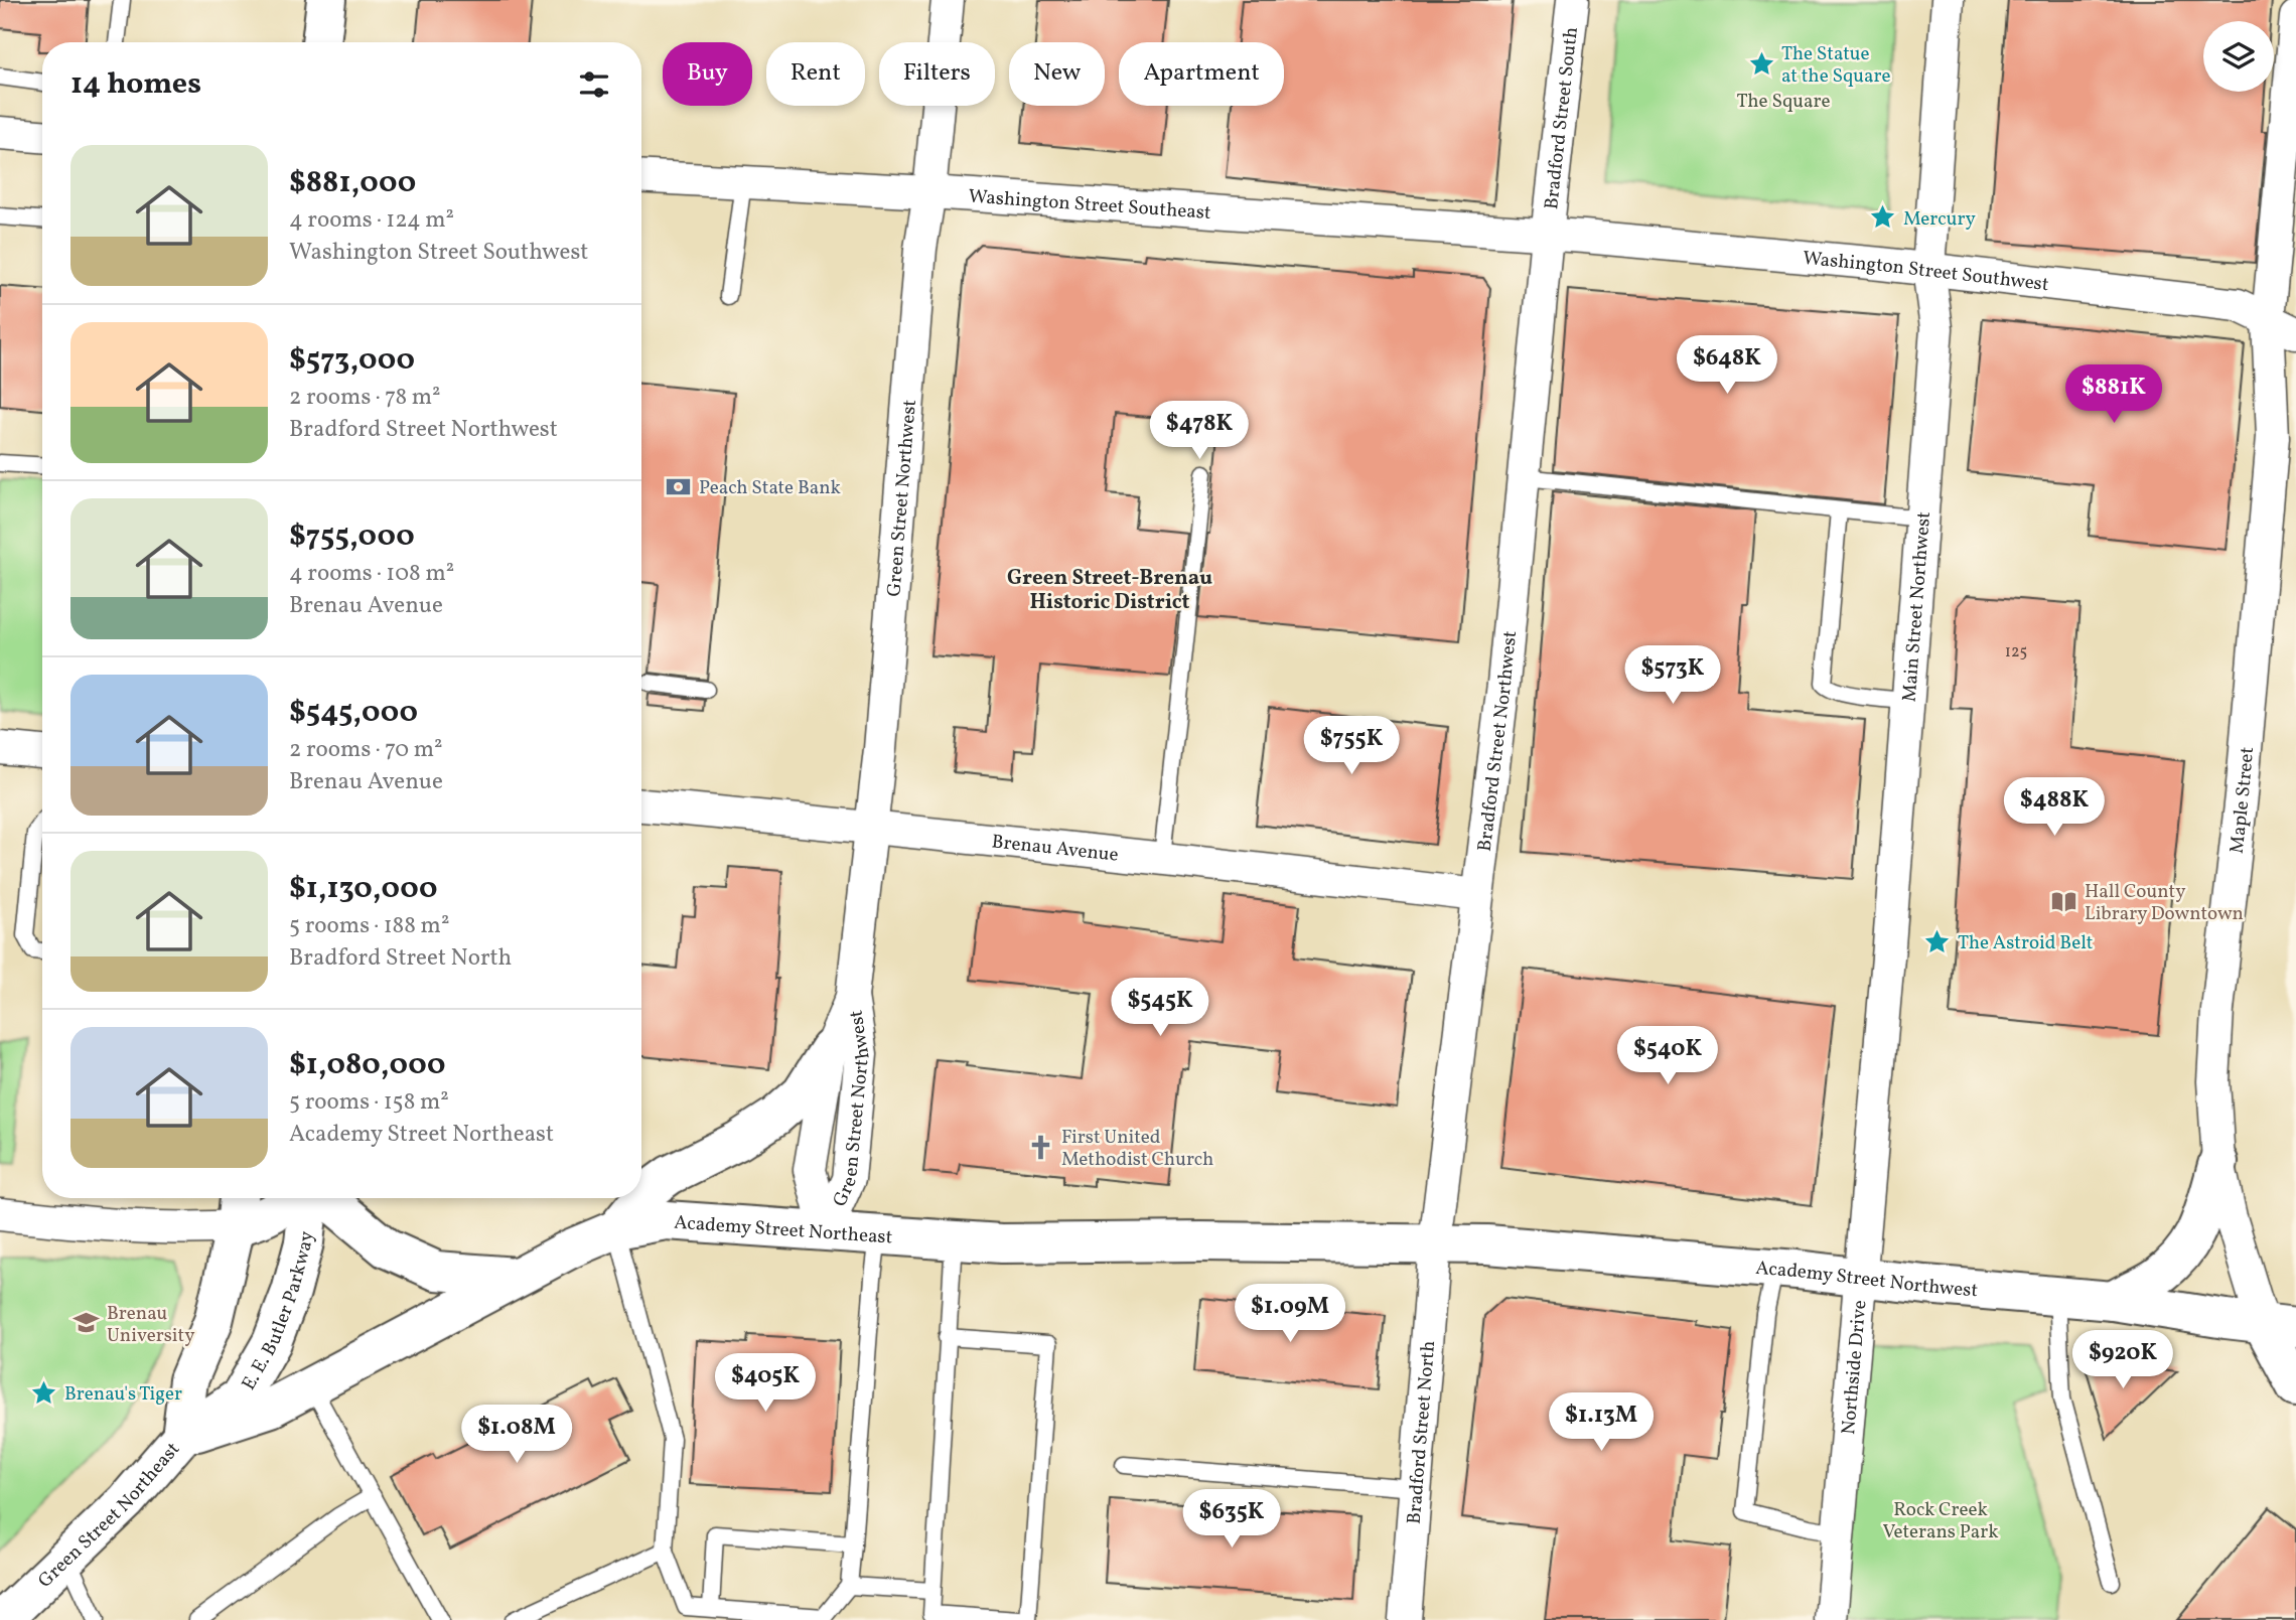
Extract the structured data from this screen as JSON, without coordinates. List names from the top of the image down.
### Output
{
  "streets": {
    "main road": [
      "Academy Street Northeast",
      "Academy Street Northwest",
      "E. E. Butler Parkway",
      "Green Street Northeast"
    ],
    "street": [
      "Bradford Street South",
      "Washington Street Southeast",
      "Washington Street Southwest",
      "Green Street Northwest",
      "Main Street Northwest",
      "Bradford Street Northwest",
      "Maple Street",
      "Brenau Avenue",
      "Northside Drive",
      "Bradford Street North"
    ]
  },
  "crossings": [
    ["Bradford Street South", "Washington Street Southeast"],
    ["Bradford Street South", "Washington Street Southwest"],
    ["Bradford Street South", "Bradford Street Northwest"],
    ["Washington Street Southeast", "Washington Street Southwest"],
    ["Washington Street Southeast", "Green Street Northwest"],
    ["Washington Street Southeast", "Bradford Street Northwest"],
    ["Washington Street Southwest", "Main Street Northwest"],
    ["Washington Street Southwest", "Bradford Street Northwest"],
    ["Washington Street Southwest", "Maple Street"],
    ["Green Street Northwest", "Brenau Avenue"],
    ["Green Street Northwest", "Academy Street Northeast"],
    ["Main Street Northwest", "Northside Drive"],
    ["Bradford Street Northwest", "Brenau Avenue"],
    ["Bradford Street Northwest", "Academy Street Northeast"],
    ["Bradford Street Northwest", "Academy Street Northwest"],
    ["Bradford Street Northwest", "Bradford Street North"],
    ["Maple Street", "Academy Street Northwest"],
    ["Academy Street Northeast", "Academy Street Northwest"],
    ["Academy Street Northeast", "E. E. Butler Parkway"],
    ["Academy Street Northeast", "Bradford Street North"],
    ["Academy Street Northeast", "Green Street Northeast"],
    ["Academy Street Northwest", "Northside Drive"],
    ["Academy Street Northwest", "Bradford Street North"],
    ["E. E. Butler Parkway", "Green Street Northeast"]
  ],
  "districts": ["Green Street-Brenau Historic District"],
  "parks": ["The Square", "Rock Creek Veterans Park"],
  "places": {
    "place": [
      "The Statue at the Square",
      "Mercury",
      "The Astroid Belt",
      "Brenau's Tiger"
    ],
    "bank": ["Peach State Bank"],
    "library": ["Hall County Library Downtown"],
    "church": ["First United Methodist Church"],
    "school or university": ["Brenau University"]
  },
  "house_numbers": ["125"],
  "page": {
    "chip": [
      "Buy",
      "Rent",
      "Filters",
      "New",
      "Apartment"
    ],
    "heading": "14 homes",
    "list": [
      {
        "name": "$881,000",
        "note": "4 rooms · 124 m² · Washington Street Southwest"
      },
      {
        "name": "$573,000",
        "note": "2 rooms · 78 m² · Bradford Street Northwest"
      },
      {
        "name": "$755,000",
        "note": "4 rooms · 108 m² · Brenau Avenue"
      },
      {
        "name": "$545,000",
        "note": "2 rooms · 70 m² · Brenau Avenue"
      },
      {
        "name": "$1,130,000",
        "note": "5 rooms · 188 m² · Bradford Street North"
      },
      {
        "name": "$1,080,000",
        "note": "5 rooms · 158 m² · Academy Street Northeast"
      }
    ],
    "price": [
      "$648K",
      "$881K",
      "$478K",
      "$573K",
      "$755K",
      "$488K",
      "$545K",
      "$540K",
      "$1.09M",
      "$920K",
      "$405K",
      "$1.13M",
      "$1.08M",
      "$635K"
    ]
  }
}
